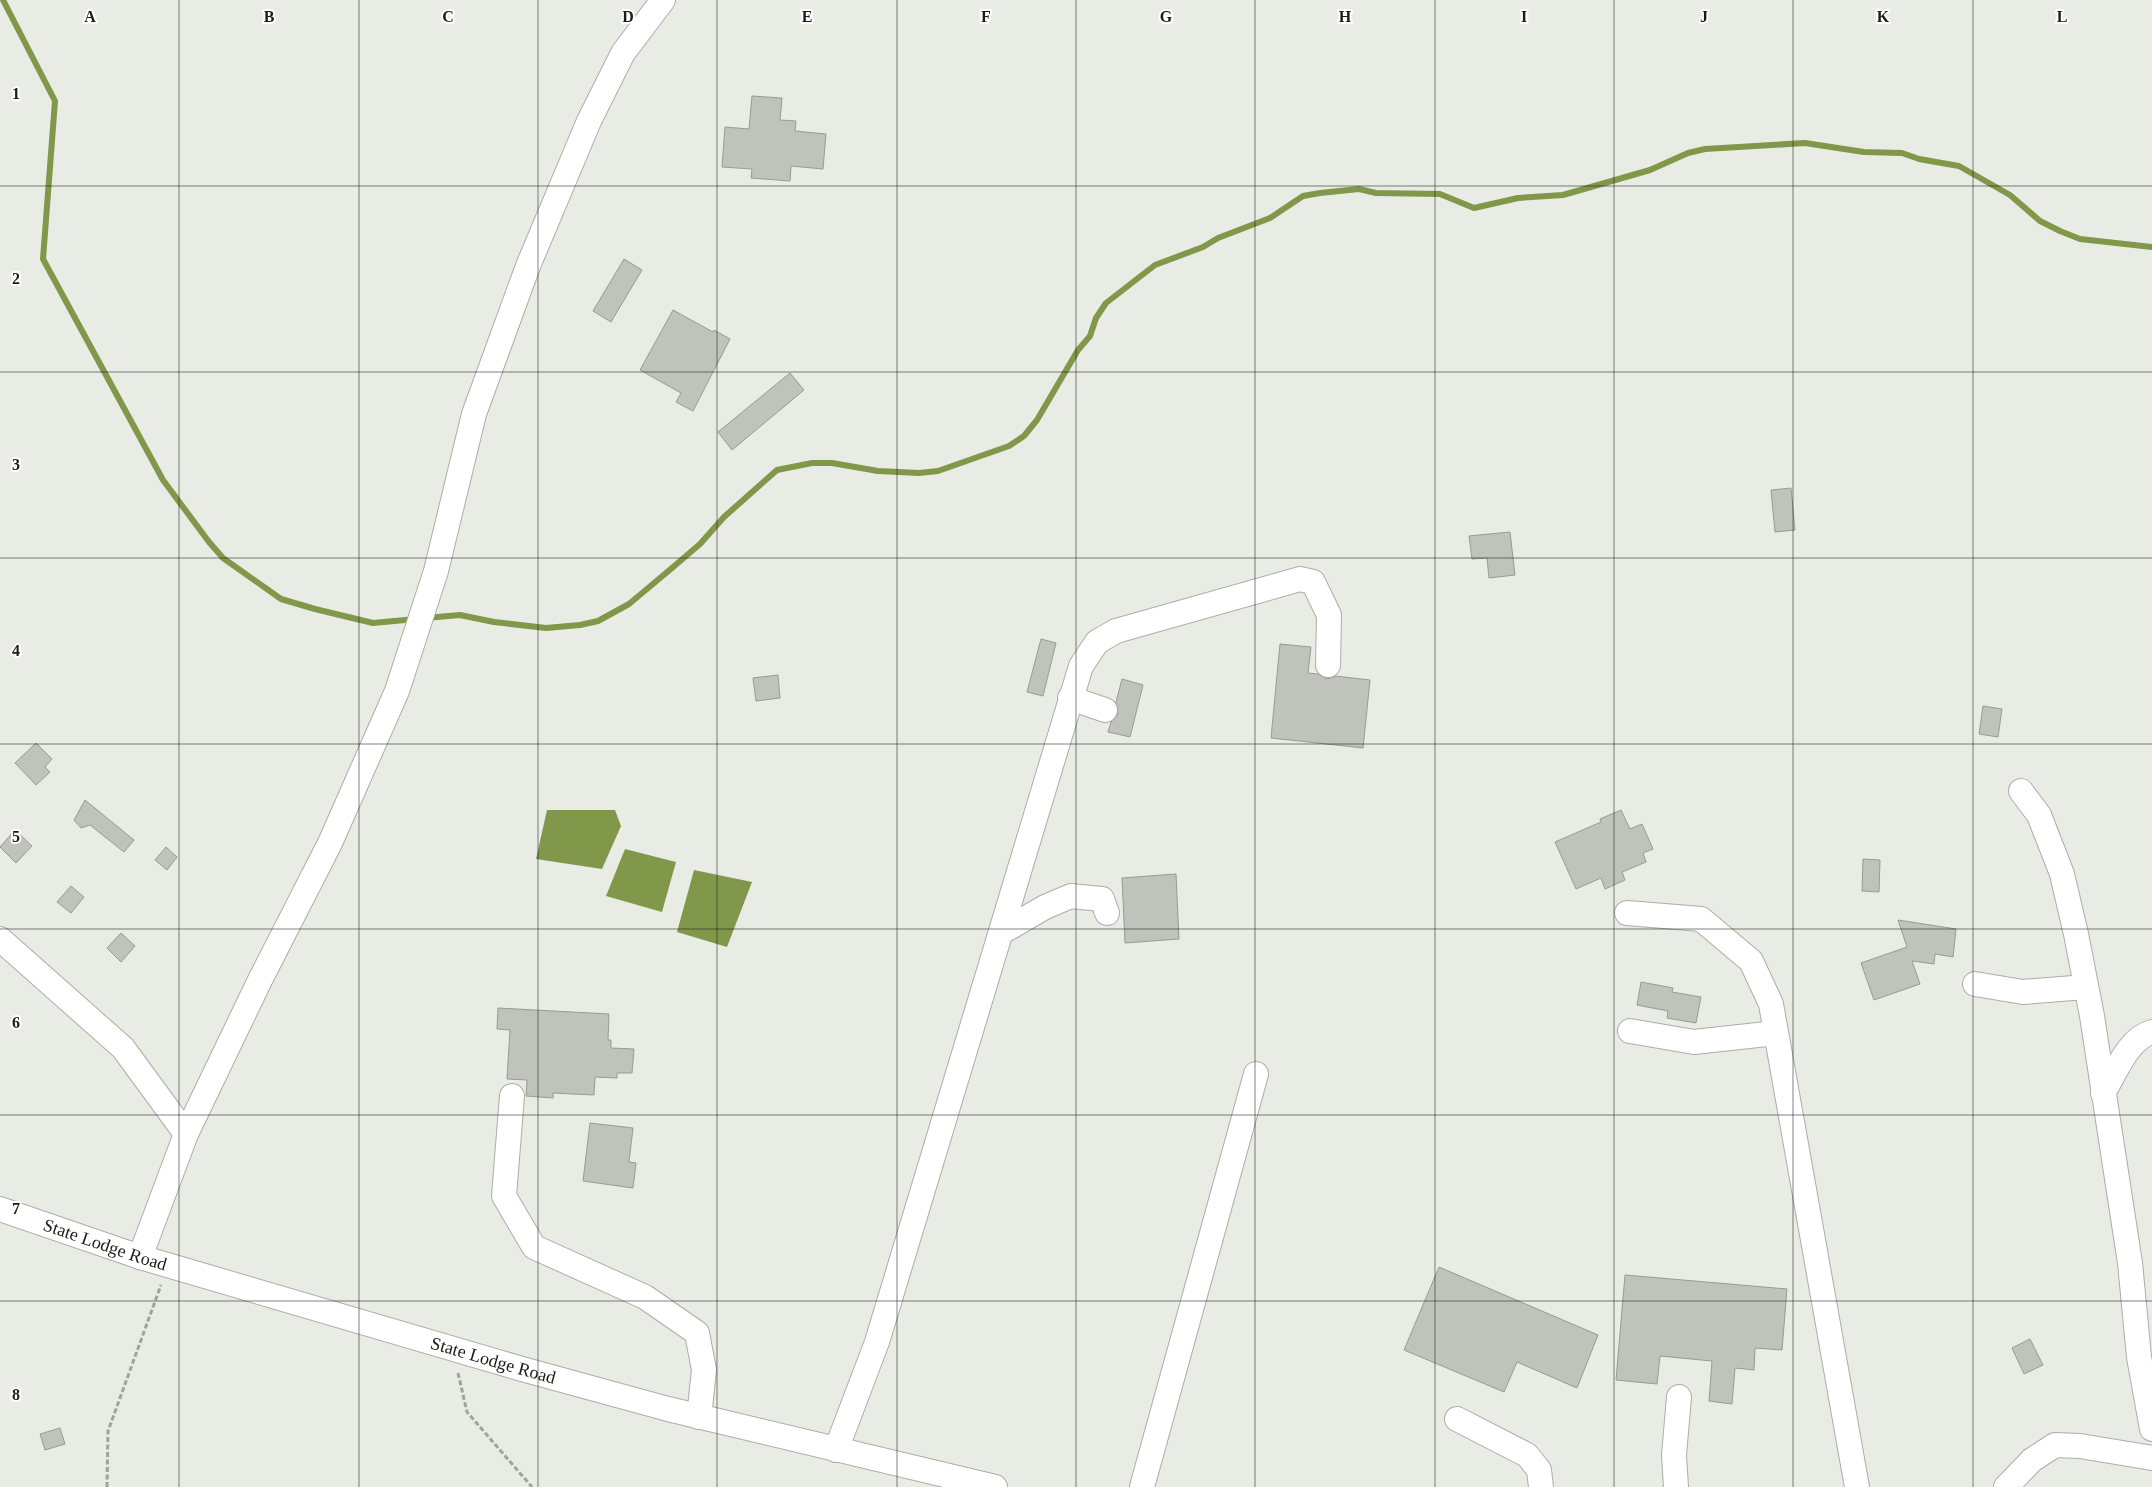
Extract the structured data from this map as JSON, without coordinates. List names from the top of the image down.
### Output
{
  "streets": {
    "street": ["State Lodge Road"]
  },
  "grid": {
    "columns": [
      "A",
      "B",
      "C",
      "D",
      "E",
      "F",
      "G",
      "H",
      "I",
      "J",
      "K",
      "L"
    ],
    "rows": [
      "1",
      "2",
      "3",
      "4",
      "5",
      "6",
      "7",
      "8"
    ]
  }
}
